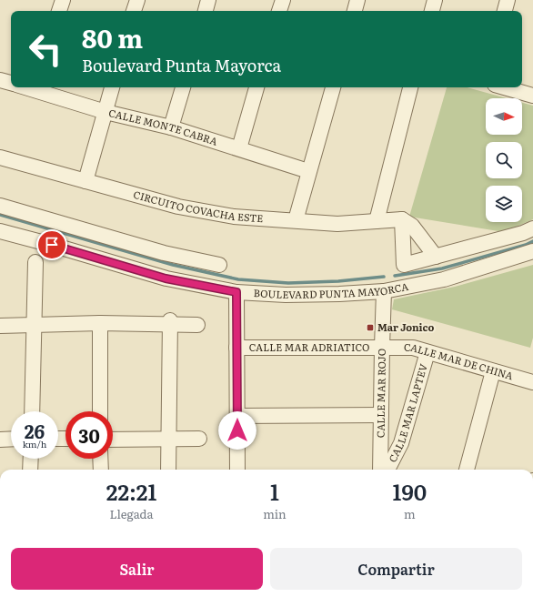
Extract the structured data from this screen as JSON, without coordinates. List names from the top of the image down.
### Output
{
  "streets": {
    "street": [
      "CALLE MONTE CABRA",
      "CIRCUITO COVACHA ESTE",
      "BOULEVARD PUNTA MAYORCA",
      "CALLE MAR ADRIATICO",
      "CALLE MAR DE CHINA",
      "CALLE MAR ROJO",
      "CALLE MAR LAPTEV"
    ]
  },
  "crossings": [
    ["CIRCUITO COVACHA ESTE", "BOULEVARD PUNTA MAYORCA"],
    ["BOULEVARD PUNTA MAYORCA", "CALLE MAR ROJO"],
    ["CALLE MAR ADRIATICO", "CALLE MAR DE CHINA"],
    ["CALLE MAR ADRIATICO", "CALLE MAR ROJO"],
    ["CALLE MAR DE CHINA", "CALLE MAR ROJO"],
    ["CALLE MAR DE CHINA", "CALLE MAR LAPTEV"]
  ],
  "places": {
    "transit": ["Mar Jonico"]
  },
  "north": "right",
  "page": {
    "turn": ["80 m", "Boulevard Punta Mayorca"],
    "speed": "26 km/h",
    "limit": "30",
    "eta": [
      "22:21",
      "Llegada",
      "1",
      "min",
      "190",
      "m"
    ],
    "buttons": ["Salir", "Compartir"]
  }
}
